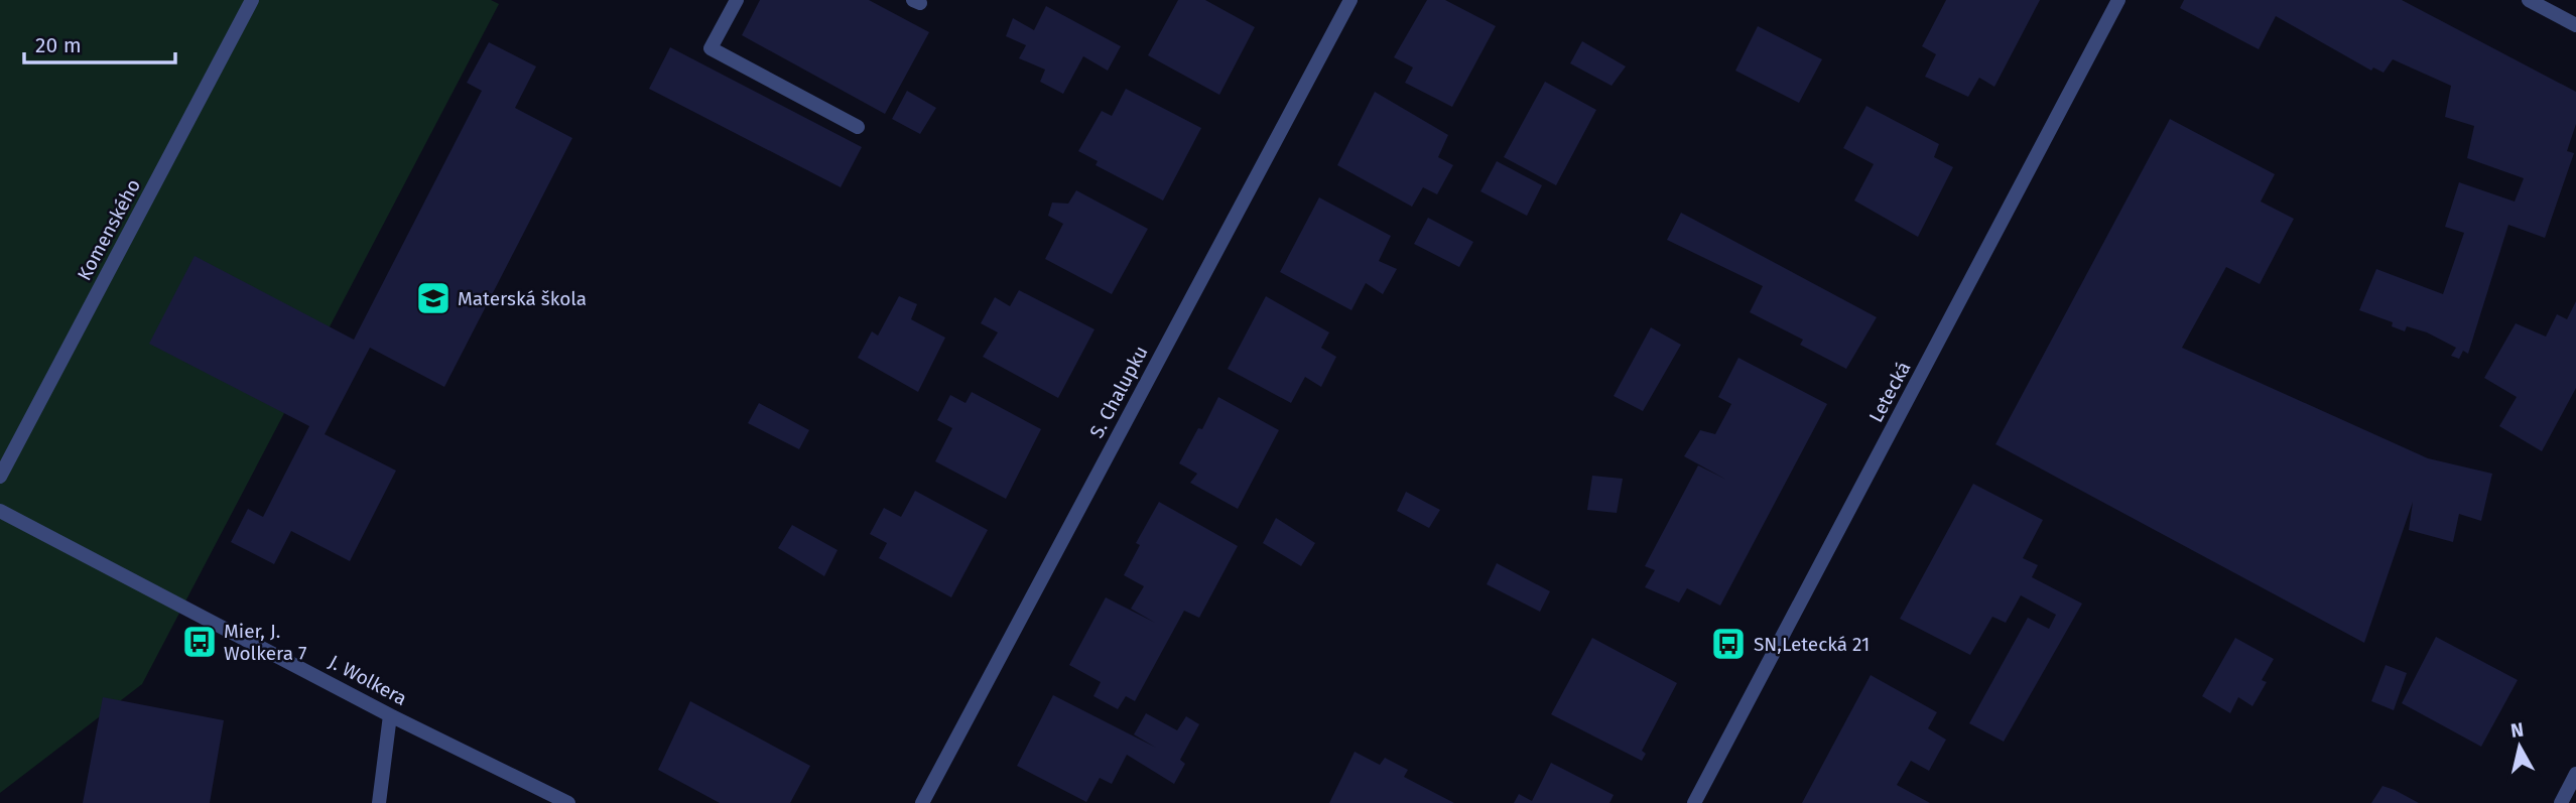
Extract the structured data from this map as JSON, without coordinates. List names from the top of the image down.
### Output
{
  "streets": {
    "street": [
      "Komenského",
      "S. Chalupku",
      "Letecká",
      "J. Wolkera"
    ]
  },
  "places": {
    "school or university": ["Materská škola"],
    "bus stop": ["Mier, J. Wolkera 7", "SN,Letecká 21"]
  },
  "scale_bar": "20 m",
  "north": "top"
}
